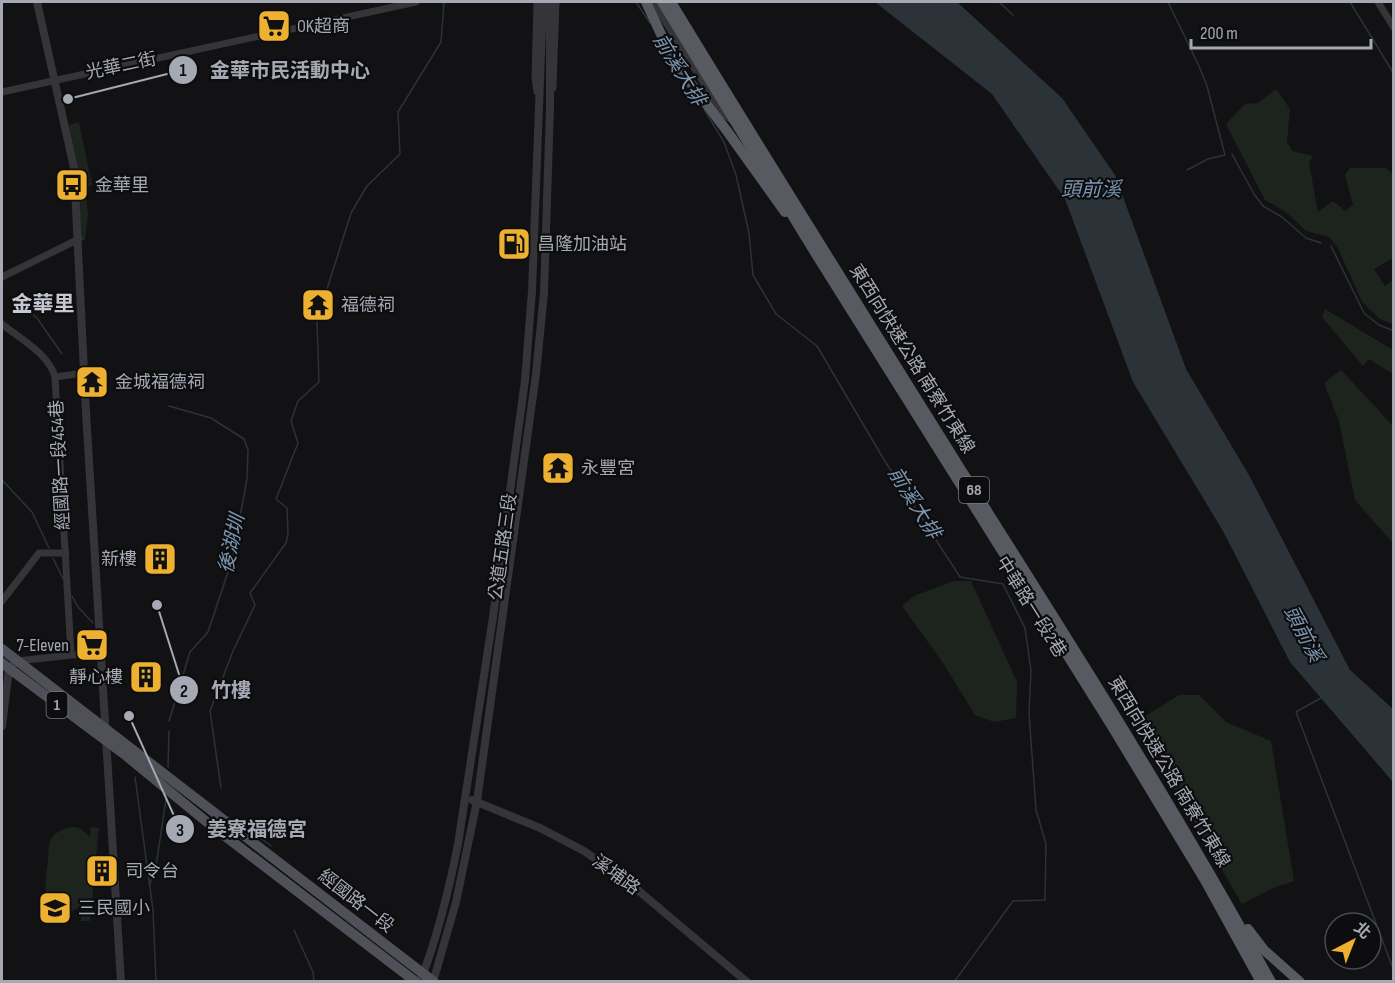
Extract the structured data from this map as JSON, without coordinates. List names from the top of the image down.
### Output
{
  "streets": {
    "highway": ["東西向快速公路 南寮竹東線", "68"],
    "main road": ["1", "經國路一段"],
    "street": [
      "光華二街",
      "經國路一段454巷",
      "公道五路三段",
      "中華路一段2巷",
      "溪埔路"
    ]
  },
  "crossings": [
    ["公道五路三段", "溪埔路"],
    ["公道五路三段", "經國路一段"]
  ],
  "districts": ["金華里"],
  "water": ["前溪大排", "頭前溪", "後湖圳"],
  "places": {
    "supermarket": ["OK超商", "7-Eleven"],
    "other": ["金華市民活動中心", "竹樓", "姜寮福德宮"],
    "bus stop": ["金華里"],
    "fuel station": ["昌隆加油站"],
    "temple": ["福德祠", "金城福德祠", "永豐宮"],
    "building": ["新樓", "靜心樓", "司令台"],
    "school or university": ["三民國小"]
  },
  "scale_bar": "200 m",
  "north": "top right"
}
